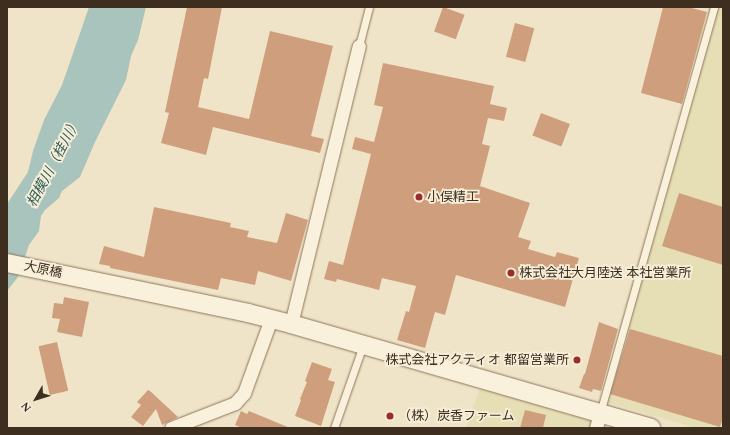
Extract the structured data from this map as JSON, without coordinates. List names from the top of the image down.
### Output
{
  "streets": {
    "street": ["大原橋"]
  },
  "water": ["相模川（桂川）"],
  "places": [
    "小俣精工",
    "株式会社大月陸送 本社営業所",
    "株式会社アクティオ 都留営業所",
    "（株）炭香ファーム"
  ],
  "north": "bottom left"
}
